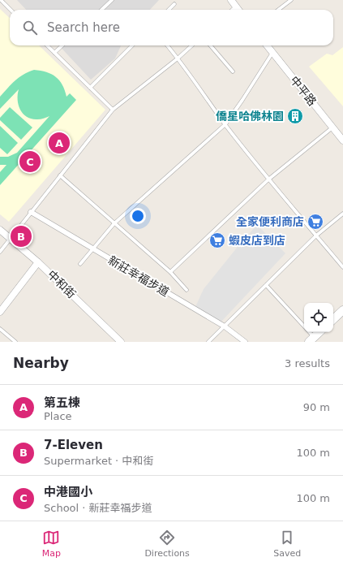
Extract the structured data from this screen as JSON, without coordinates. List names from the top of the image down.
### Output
{
  "streets": {
    "street": ["中平路", "新莊幸福步道", "中和街"]
  },
  "places": {
    "building": ["僑星哈佛林園"],
    "supermarket": ["全家便利商店", "蝦皮店到店"]
  },
  "page": {
    "search": "Search here",
    "pins": ["A", "C", "B"],
    "heading": ["Nearby", "3 results"],
    "list": [
      {
        "mark": "A",
        "name": "第五棟",
        "note": "Place",
        "value": "90 m"
      },
      {
        "mark": "B",
        "name": "7-Eleven",
        "note": "Supermarket · 中和街",
        "value": "100 m"
      },
      {
        "mark": "C",
        "name": "中港國小",
        "note": "School · 新莊幸福步道",
        "value": "100 m"
      }
    ],
    "nav": ["Map", "Directions", "Saved"]
  }
}
